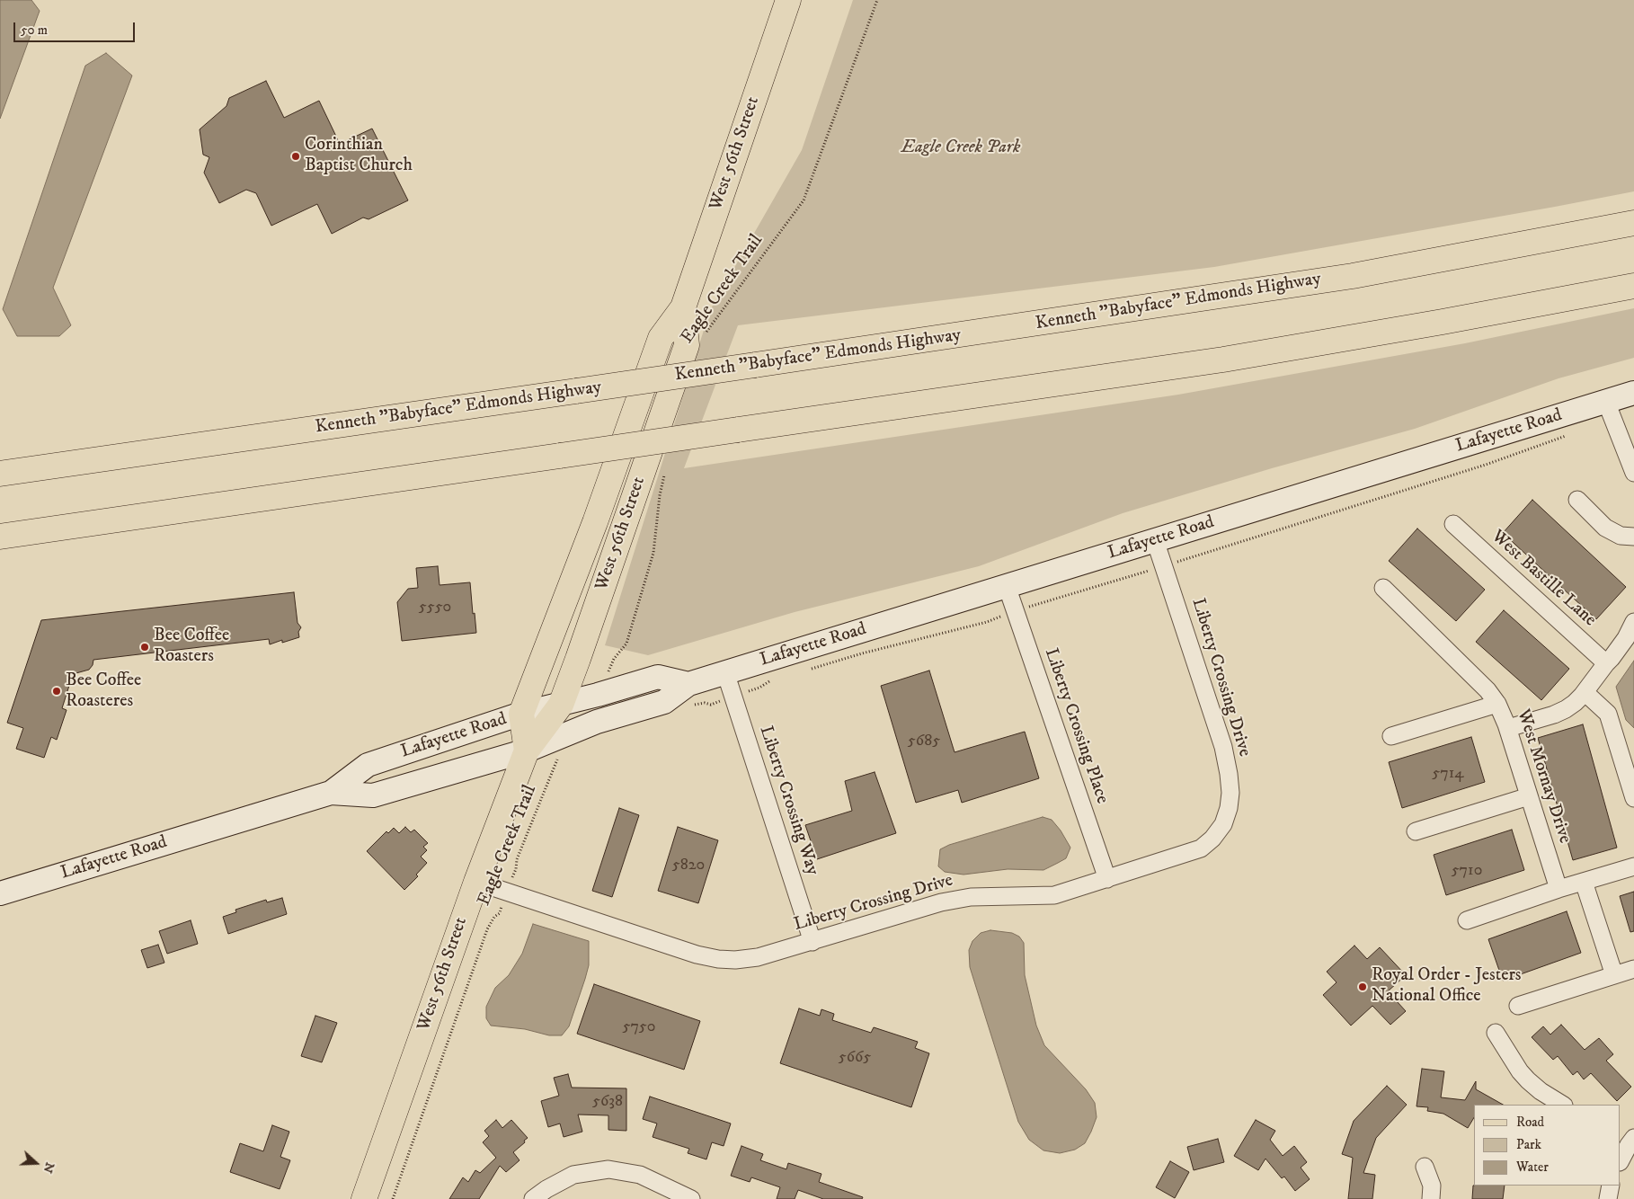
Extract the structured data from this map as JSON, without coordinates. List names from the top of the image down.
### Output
{
  "streets": {
    "main road": ["West 56th Street", "Kenneth \"Babyface\" Edmonds Highway", "Lafayette Road"],
    "street": [
      "West Bastille Lane",
      "Liberty Crossing Drive",
      "Liberty Crossing Place",
      "West Mornay Drive",
      "Liberty Crossing Way"
    ],
    "path": ["Eagle Creek Trail"]
  },
  "crossings": [
    ["West 56th Street", "Lafayette Road"],
    ["West 56th Street", "Liberty Crossing Drive"],
    ["Eagle Creek Trail", "Liberty Crossing Drive"],
    ["Lafayette Road", "Liberty Crossing Drive"],
    ["Lafayette Road", "Liberty Crossing Place"],
    ["Lafayette Road", "Liberty Crossing Way"],
    ["Liberty Crossing Drive", "Liberty Crossing Place"],
    ["Liberty Crossing Drive", "Liberty Crossing Way"]
  ],
  "parks": ["Eagle Creek Park"],
  "places": [
    "Corinthian Baptist Church",
    "Bee Coffee Roasters",
    "Bee Coffee Roasteres",
    "Royal Order - Jesters National Office"
  ],
  "house_numbers": [
    "5550",
    "5685",
    "5714",
    "5820",
    "5710",
    "5750",
    "5665",
    "5638"
  ],
  "legend": ["Road", "Park", "Water"],
  "scale_bar": "50 m",
  "north": "right"
}
